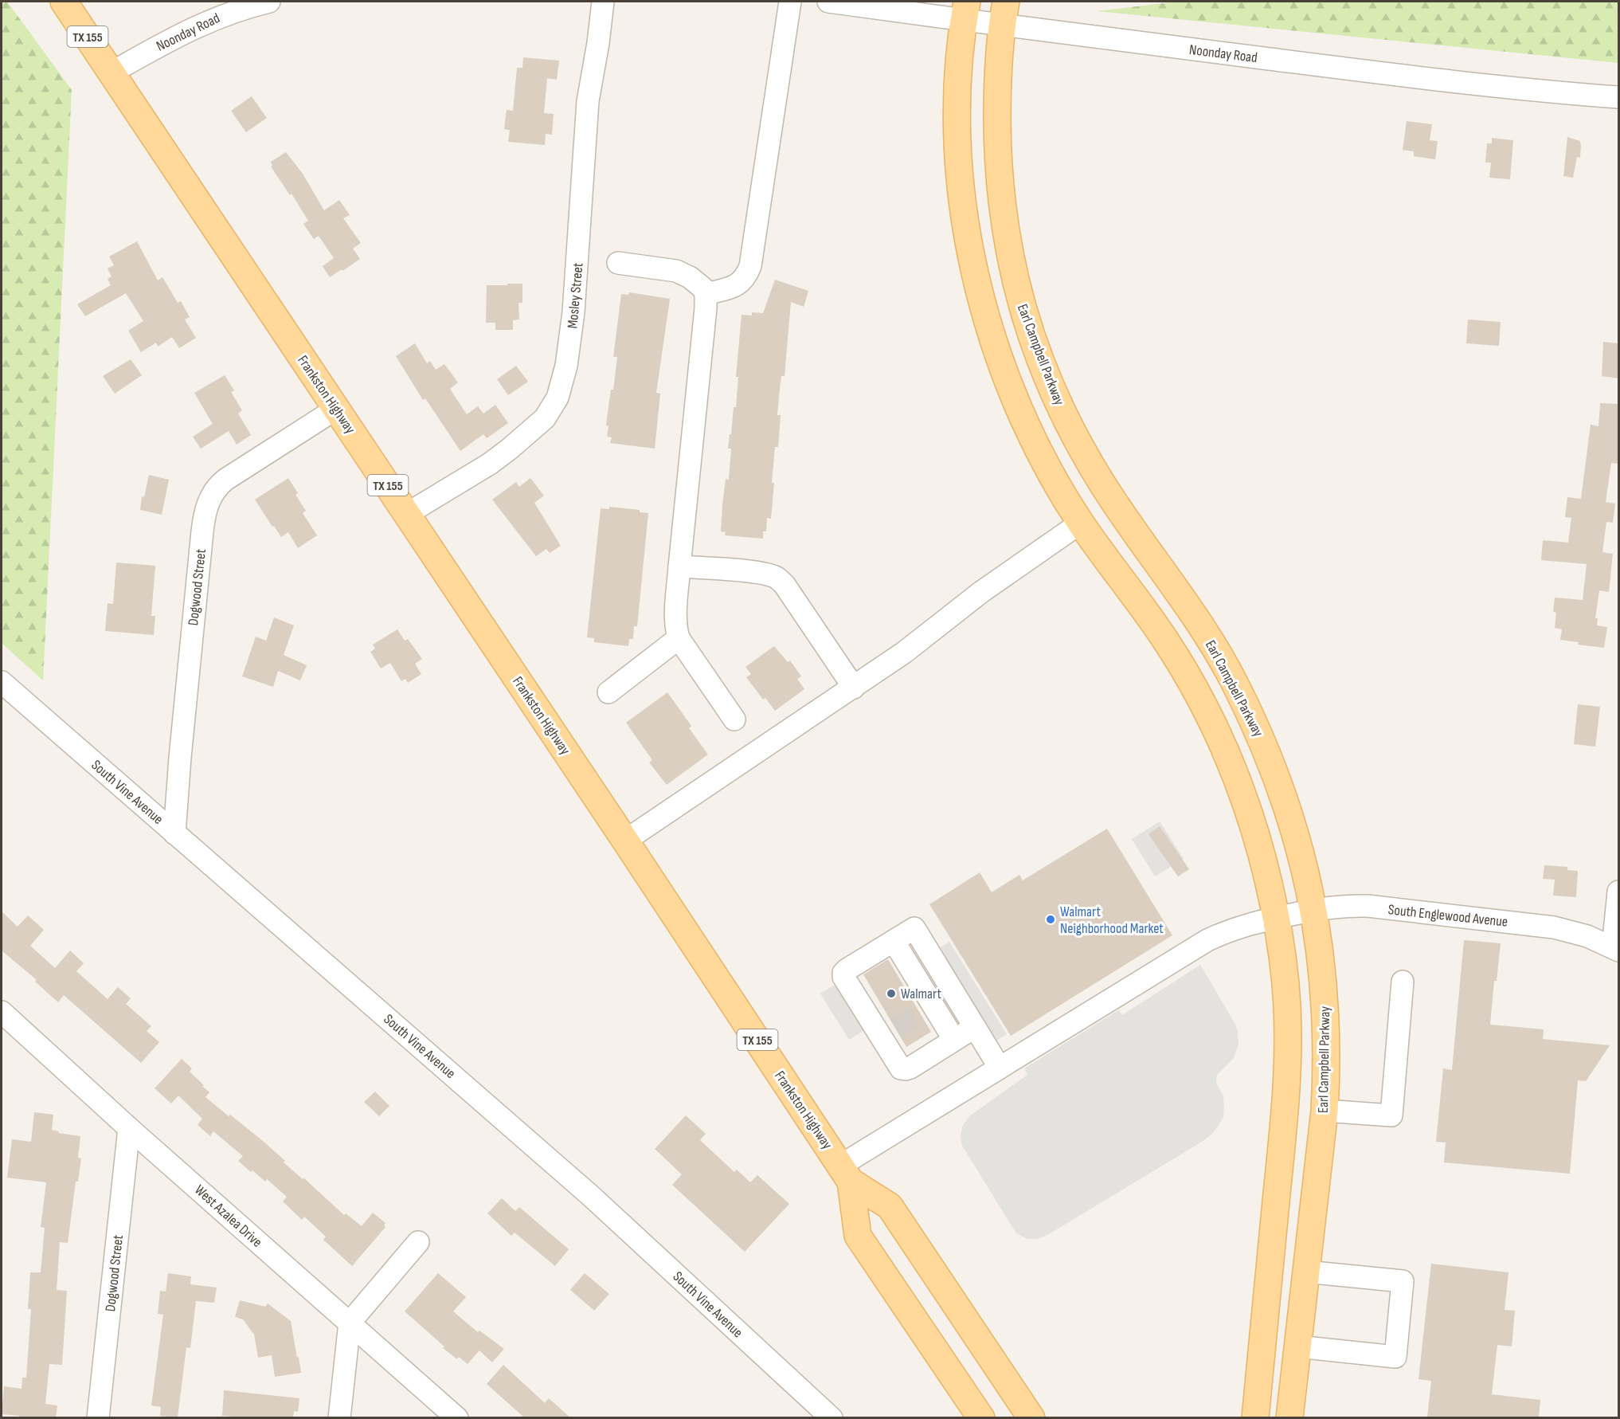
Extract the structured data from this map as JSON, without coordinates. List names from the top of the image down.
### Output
{
  "streets": {
    "main road": ["TX 155", "Earl Campbell Parkway", "Frankston Highway"],
    "street": [
      "Noonday Road",
      "Mosley Street",
      "Dogwood Street",
      "South Vine Avenue",
      "South Englewood Avenue",
      "West Azalea Drive"
    ]
  },
  "crossings": [
    ["Noonday Road", "Earl Campbell Parkway"],
    ["Noonday Road", "Frankston Highway"],
    ["TX 155", "Frankston Highway"],
    ["TX 155", "South Englewood Avenue"],
    ["Mosley Street", "Frankston Highway"],
    ["Earl Campbell Parkway", "South Englewood Avenue"],
    ["Frankston Highway", "Dogwood Street"],
    ["Frankston Highway", "South Englewood Avenue"],
    ["Dogwood Street", "South Vine Avenue"],
    ["Dogwood Street", "West Azalea Drive"]
  ],
  "places": ["Walmart Neighborhood Market", "Walmart"]
}
